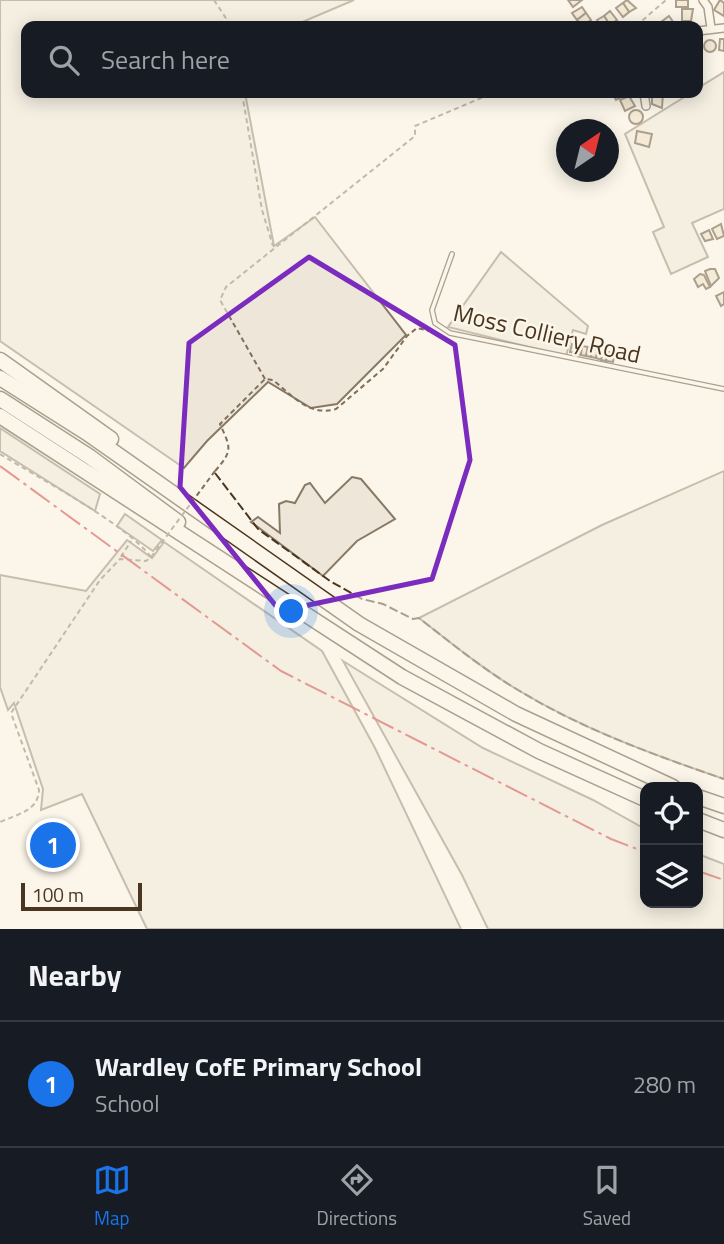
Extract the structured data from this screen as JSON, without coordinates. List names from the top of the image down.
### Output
{
  "streets": {
    "lane": ["Moss Colliery Road"]
  },
  "scale_bar": "100 m",
  "north": "top right",
  "page": {
    "search": "Search here",
    "pins": "1",
    "scale": "100 m",
    "heading": "Nearby",
    "list": [
      {
        "mark": "1",
        "name": "Wardley CofE Primary School",
        "note": "School",
        "value": "280 m"
      }
    ],
    "nav": ["Map", "Directions", "Saved"]
  }
}
